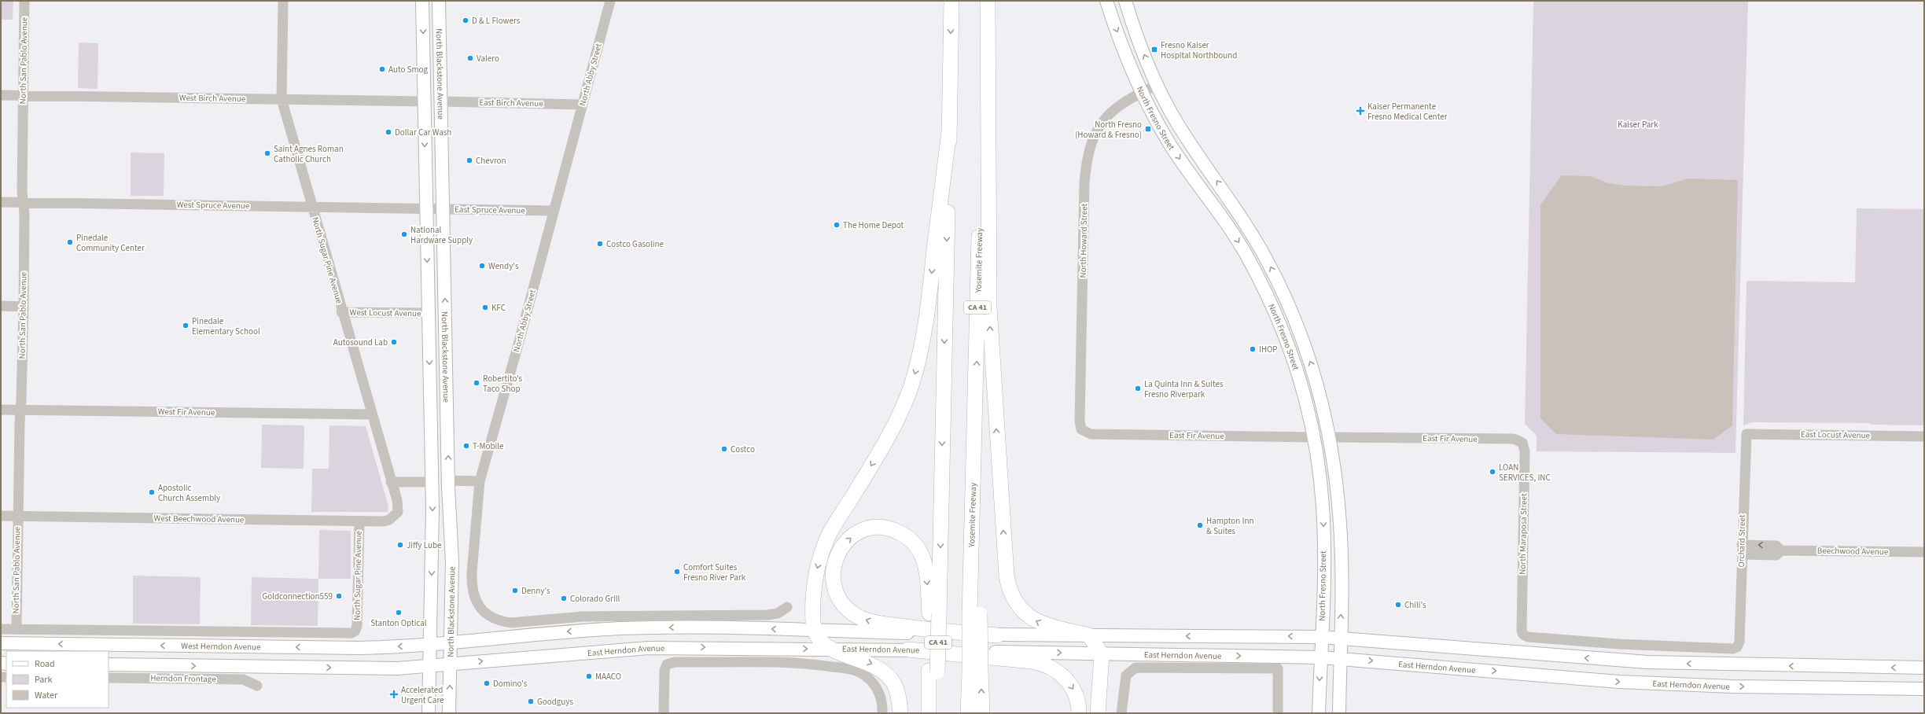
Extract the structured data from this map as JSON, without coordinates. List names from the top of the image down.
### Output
{
  "streets": {
    "highway": ["Yosemite Freeway", "CA 41"],
    "main road": [
      "North Blackstone Avenue",
      "North Fresno Street",
      "West Herndon Avenue",
      "East Herndon Avenue"
    ],
    "street": [
      "North San Pablo Avenue",
      "North Abby Street",
      "West Birch Avenue",
      "East Birch Avenue",
      "West Spruce Avenue",
      "East Spruce Avenue",
      "North Howard Street",
      "North Sugar Pine Avenue",
      "West Locust Avenue",
      "West Fir Avenue",
      "East Locust Avenue",
      "East Fir Avenue",
      "West Beechwood Avenue",
      "North Maraposa Street",
      "Orchard Street",
      "Beechwood Avenue",
      "Herndon Frontage"
    ]
  },
  "crossings": [
    ["North San Pablo Avenue", "West Birch Avenue"],
    ["North San Pablo Avenue", "West Spruce Avenue"],
    ["North San Pablo Avenue", "West Fir Avenue"],
    ["North San Pablo Avenue", "West Beechwood Avenue"],
    ["North San Pablo Avenue", "West Herndon Avenue"],
    ["North Blackstone Avenue", "West Birch Avenue"],
    ["North Blackstone Avenue", "East Birch Avenue"],
    ["North Blackstone Avenue", "West Spruce Avenue"],
    ["North Blackstone Avenue", "East Spruce Avenue"],
    ["North Blackstone Avenue", "West Locust Avenue"],
    ["North Blackstone Avenue", "West Herndon Avenue"],
    ["North Blackstone Avenue", "East Herndon Avenue"],
    ["North Abby Street", "East Birch Avenue"],
    ["North Abby Street", "East Spruce Avenue"],
    ["West Birch Avenue", "North Sugar Pine Avenue"],
    ["North Fresno Street", "North Howard Street"],
    ["North Fresno Street", "East Fir Avenue"],
    ["North Fresno Street", "East Herndon Avenue"],
    ["West Spruce Avenue", "East Spruce Avenue"],
    ["West Spruce Avenue", "North Sugar Pine Avenue"],
    ["North Howard Street", "East Fir Avenue"],
    ["North Sugar Pine Avenue", "West Locust Avenue"],
    ["North Sugar Pine Avenue", "West Fir Avenue"],
    ["North Sugar Pine Avenue", "West Beechwood Avenue"],
    ["North Sugar Pine Avenue", "West Herndon Avenue"],
    ["Yosemite Freeway", "CA 41"],
    ["East Locust Avenue", "Orchard Street"],
    ["East Fir Avenue", "North Maraposa Street"],
    ["North Maraposa Street", "Orchard Street"],
    ["Orchard Street", "Beechwood Avenue"],
    ["West Herndon Avenue", "East Herndon Avenue"]
  ],
  "parks": ["Kaiser Park"],
  "places": {
    "other": [
      "D & L Flowers",
      "Valero",
      "Auto Smog",
      "Dollar Car Wash",
      "Saint Agnes Roman Catholic Church",
      "Chevron",
      "The Home Depot",
      "National Hardware Supply",
      "Pinedale Community Center",
      "Costco Gasoline",
      "Wendy's",
      "KFC",
      "Pinedale Elementary School",
      "Autosound Lab",
      "IHOP",
      "Robertito's Taco Shop",
      "La Quinta Inn & Suites Fresno Riverpark",
      "T-Mobile",
      "Costco",
      "LOAN SERVICES, INC",
      "Apostolic Church Assembly",
      "Hampton Inn & Suites",
      "Jiffy Lube",
      "Comfort Suites Fresno River Park",
      "Denny's",
      "Goldconnection559",
      "Colorado Grill",
      "Chili's",
      "Stanton Optical",
      "MAACO",
      "Domino's",
      "Goodguys"
    ],
    "transit": ["Fresno Kaiser Hospital Northbound", "North Fresno (Howard & Fresno)"],
    "health": ["Kaiser Permanente Fresno Medical Center", "Accelerated Urgent Care"]
  },
  "legend": ["Road", "Park", "Water"]
}
